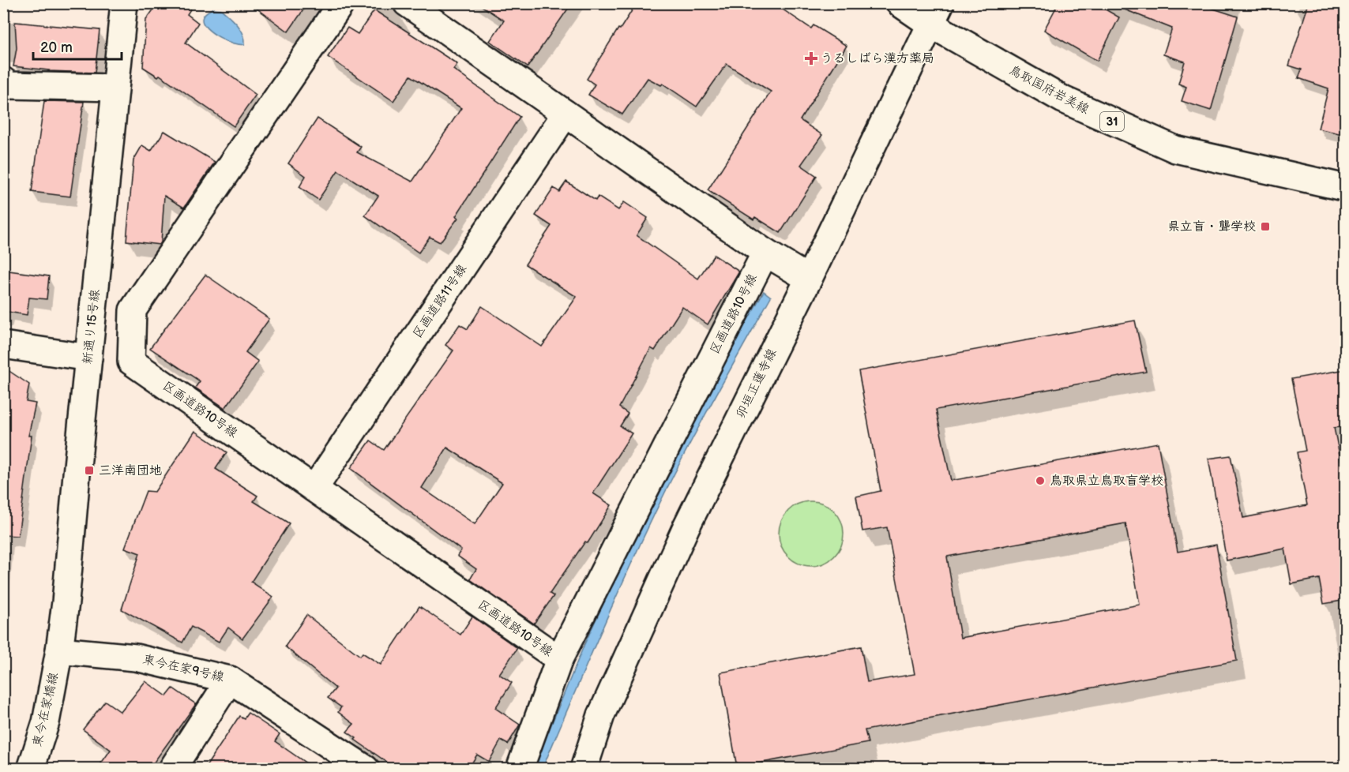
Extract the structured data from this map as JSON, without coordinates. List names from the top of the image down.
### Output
{
  "streets": {
    "street": [
      "鳥取国府岩美線",
      "31",
      "区画道路11号線",
      "区画道路10号線",
      "新通り15号線",
      "卯垣正蓮寺線",
      "東今在家9号線",
      "東今在家橋線"
    ]
  },
  "crossings": [
    ["鳥取国府岩美線", "卯垣正蓮寺線"],
    ["区画道路11号線", "区画道路10号線"],
    ["新通り15号線", "東今在家9号線"],
    ["新通り15号線", "東今在家橋線"],
    ["東今在家9号線", "東今在家橋線"]
  ],
  "places": {
    "health": ["うるしばら漢方薬局"],
    "transit": ["県立盲・聾学校", "三洋南団地"],
    "other": ["鳥取県立鳥取盲学校"]
  },
  "scale_bar": "20 m"
}
